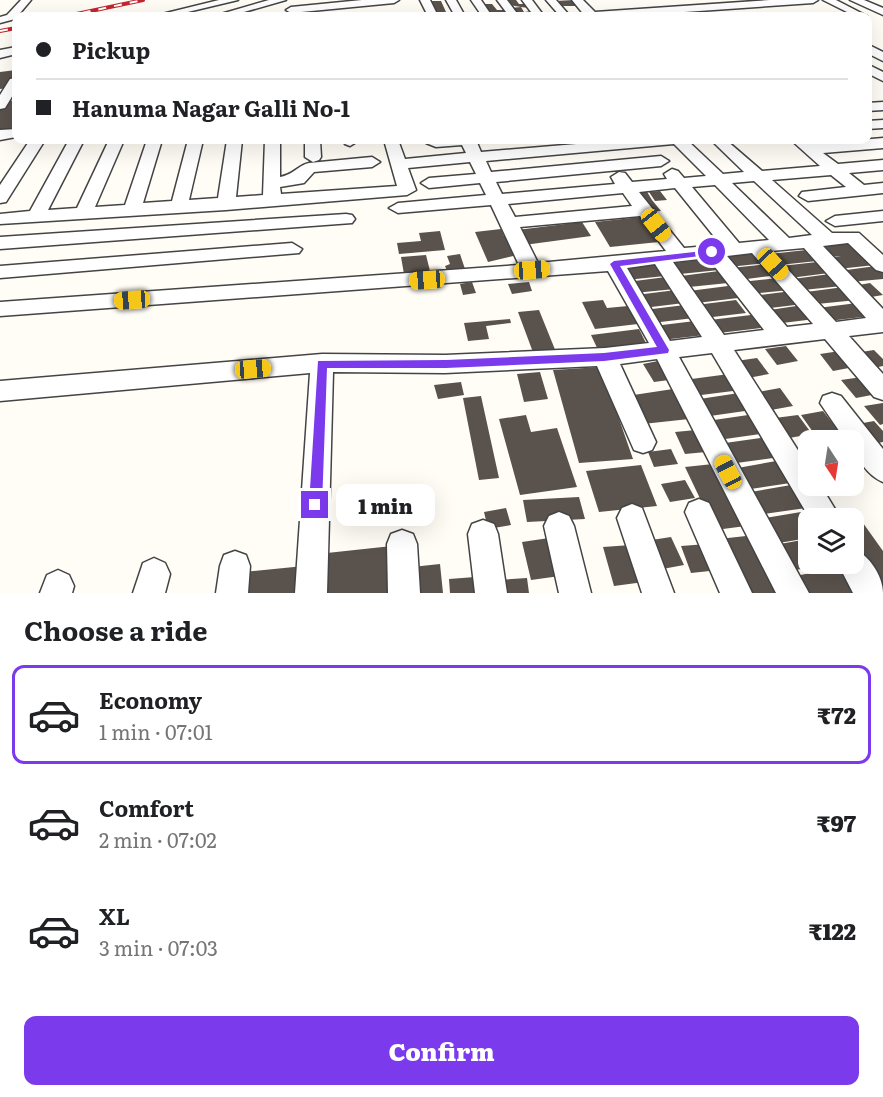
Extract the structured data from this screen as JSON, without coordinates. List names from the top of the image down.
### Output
{
  "north": "bottom",
  "page": {
    "banner": ["Pickup", "Hanuma Nagar Galli No-1"],
    "bubble": "1 min",
    "heading": "Choose a ride",
    "list": [
      {
        "name": "Economy",
        "note": "1 min · 07:01",
        "value": "₹72"
      },
      {
        "name": "Comfort",
        "note": "2 min · 07:02",
        "value": "₹97"
      },
      {
        "name": "XL",
        "note": "3 min · 07:03",
        "value": "₹122"
      }
    ],
    "buttons": "Confirm"
  }
}
